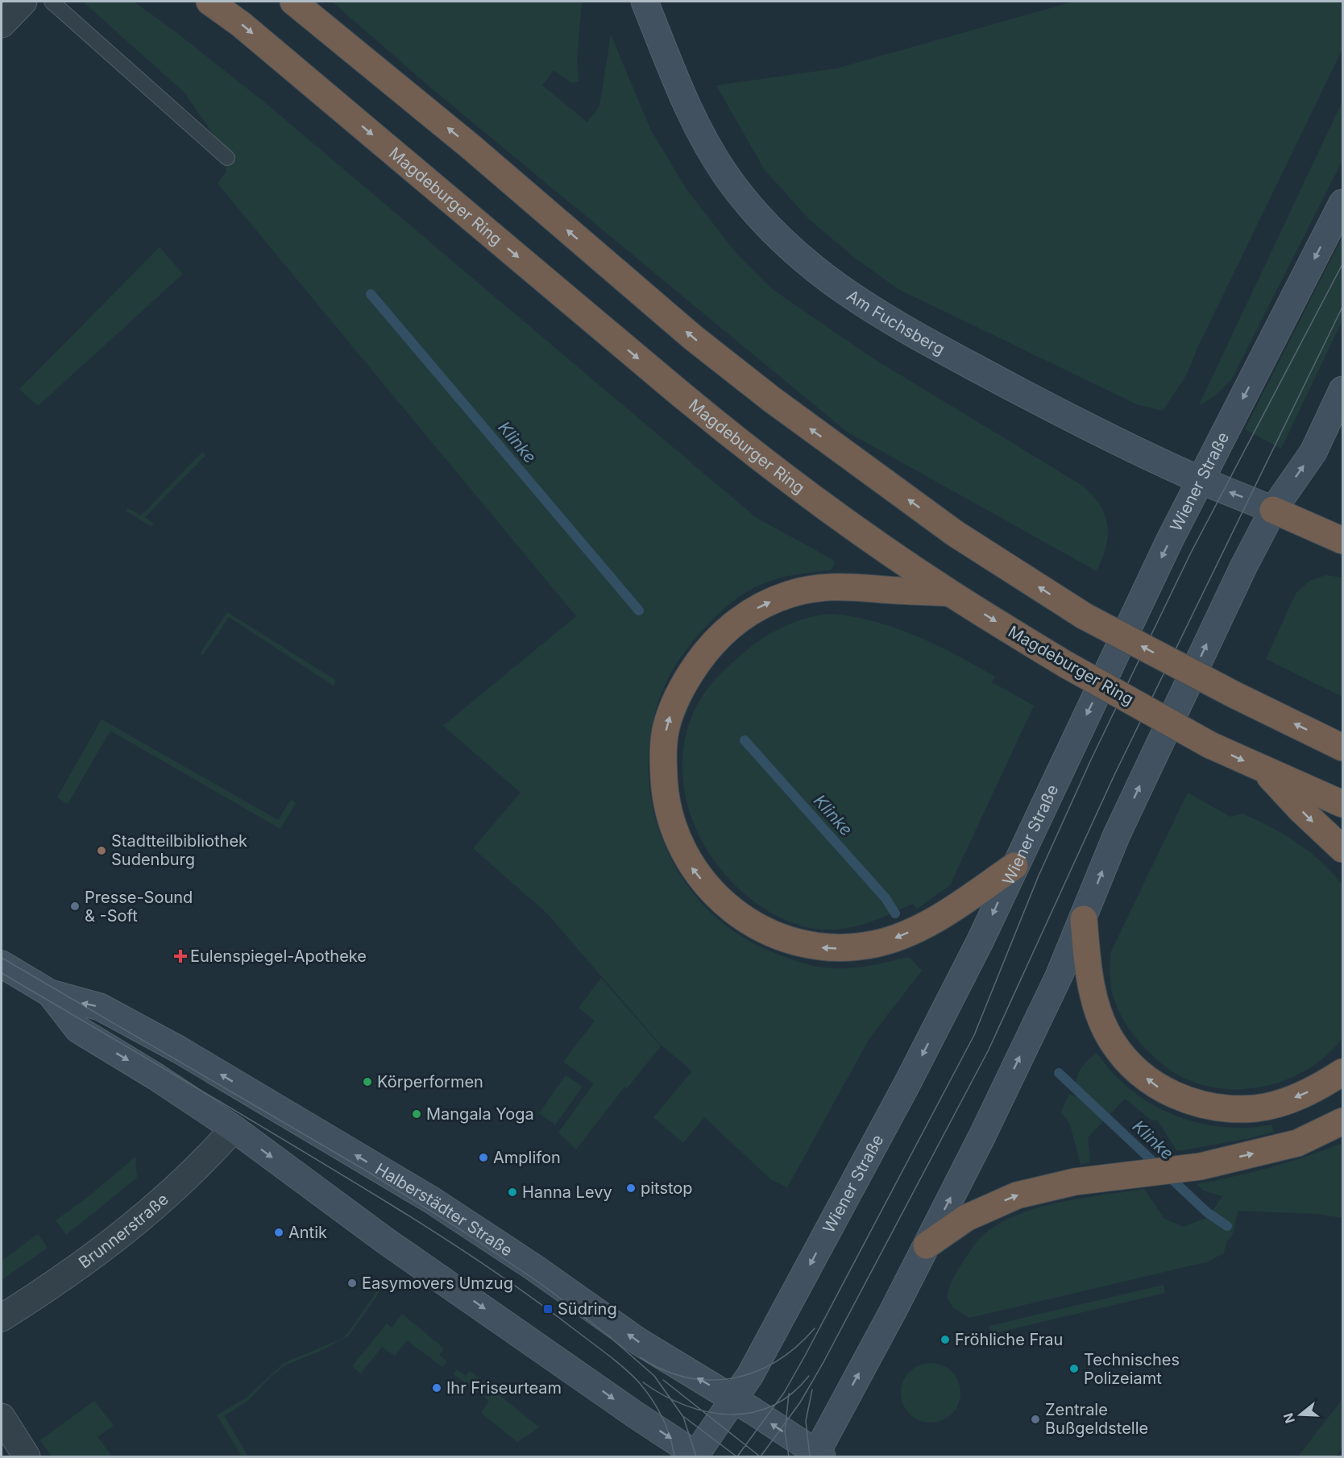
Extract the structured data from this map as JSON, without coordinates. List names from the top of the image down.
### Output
{
  "streets": {
    "highway": ["Magdeburger Ring"],
    "main road": ["Am Fuchsberg", "Wiener Straße", "Halberstädter Straße"],
    "street": ["Brunnerstraße"]
  },
  "crossings": [
    ["Am Fuchsberg", "Wiener Straße"],
    ["Wiener Straße", "Halberstädter Straße"],
    ["Halberstädter Straße", "Brunnerstraße"]
  ],
  "water": ["Klinke"],
  "places": {
    "other": [
      "Stadtteilbibliothek Sudenburg",
      "Presse-Sound & -Soft",
      "Körperformen",
      "Mangala Yoga",
      "Amplifon",
      "pitstop",
      "Hanna Levy",
      "Antik",
      "Easymovers Umzug",
      "Fröhliche Frau",
      "Technisches Polizeiamt",
      "Ihr Friseurteam",
      "Zentrale Bußgeldstelle"
    ],
    "health": ["Eulenspiegel-Apotheke"],
    "transit": ["Südring"]
  },
  "north": "left"
}
